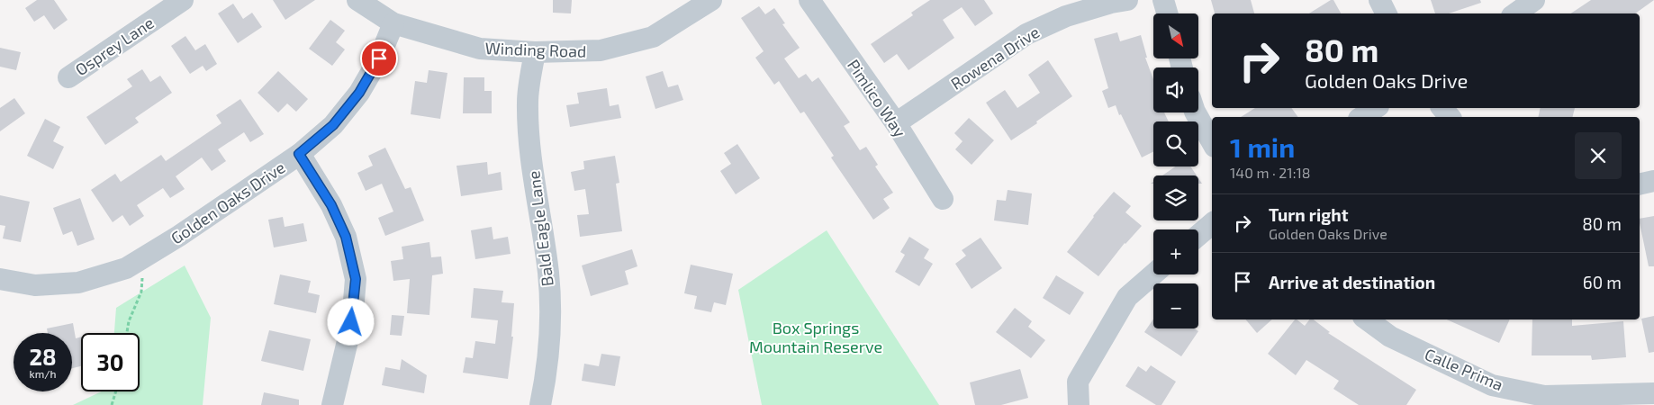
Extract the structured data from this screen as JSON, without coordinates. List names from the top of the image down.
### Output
{
  "streets": {
    "street": [
      "Osprey Lane",
      "Winding Road",
      "Rowena Drive",
      "Pimlico Way",
      "Golden Oaks Drive",
      "Bald Eagle Lane",
      "Calle Prima"
    ]
  },
  "crossings": [
    ["Winding Road", "Golden Oaks Drive"],
    ["Winding Road", "Bald Eagle Lane"],
    ["Rowena Drive", "Pimlico Way"]
  ],
  "parks": ["Box Springs Mountain Reserve"],
  "north": "bottom right",
  "page": {
    "map_buttons": ["+", "−"],
    "turn": ["80 m", "Golden Oaks Drive"],
    "heading": ["1 min", "140 m · 21:18"],
    "list": [
      {
        "name": "Turn right",
        "note": "Golden Oaks Drive",
        "value": "80 m"
      },
      {
        "name": "Arrive at destination",
        "value": "60 m"
      }
    ],
    "speed": "28 km/h",
    "limit": "30"
  }
}
